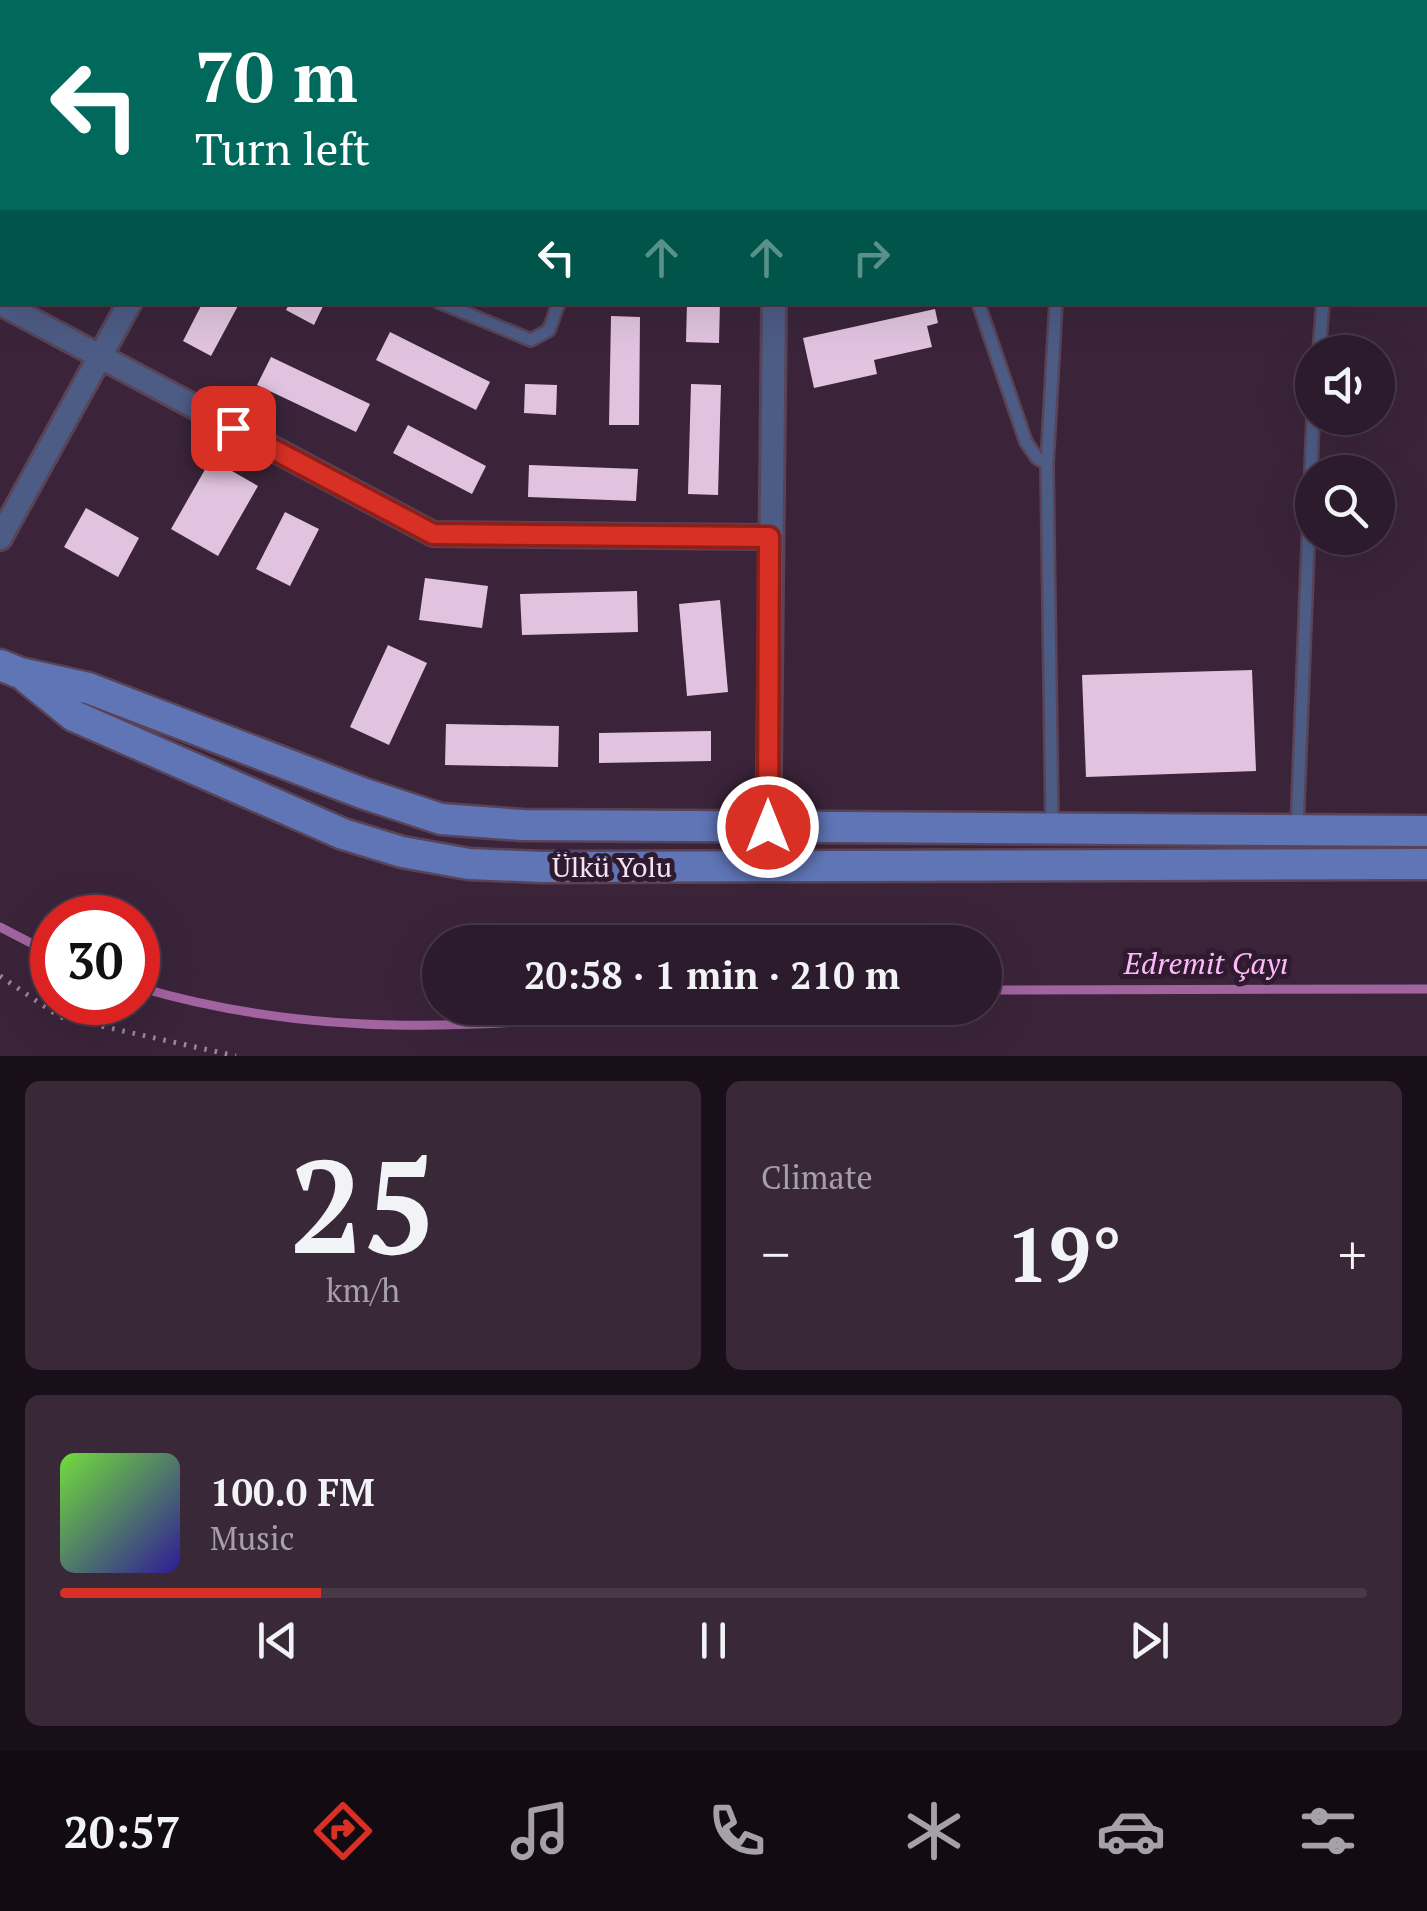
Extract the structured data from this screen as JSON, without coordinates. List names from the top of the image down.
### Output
{
  "streets": {
    "main road": ["Ülkü Yolu"]
  },
  "water": ["Edremit Çayı"],
  "page": {
    "turn": ["70 m", "Turn left"],
    "limit": "30",
    "trip": "20:58 · 1 min · 210 m",
    "tile": [
      ["25", "km/h"],
      "Climate"
    ],
    "heat": ["−", "19°", "+"],
    "song": ["100.0 FM", "Music"],
    "tabs": "20:57"
  }
}
